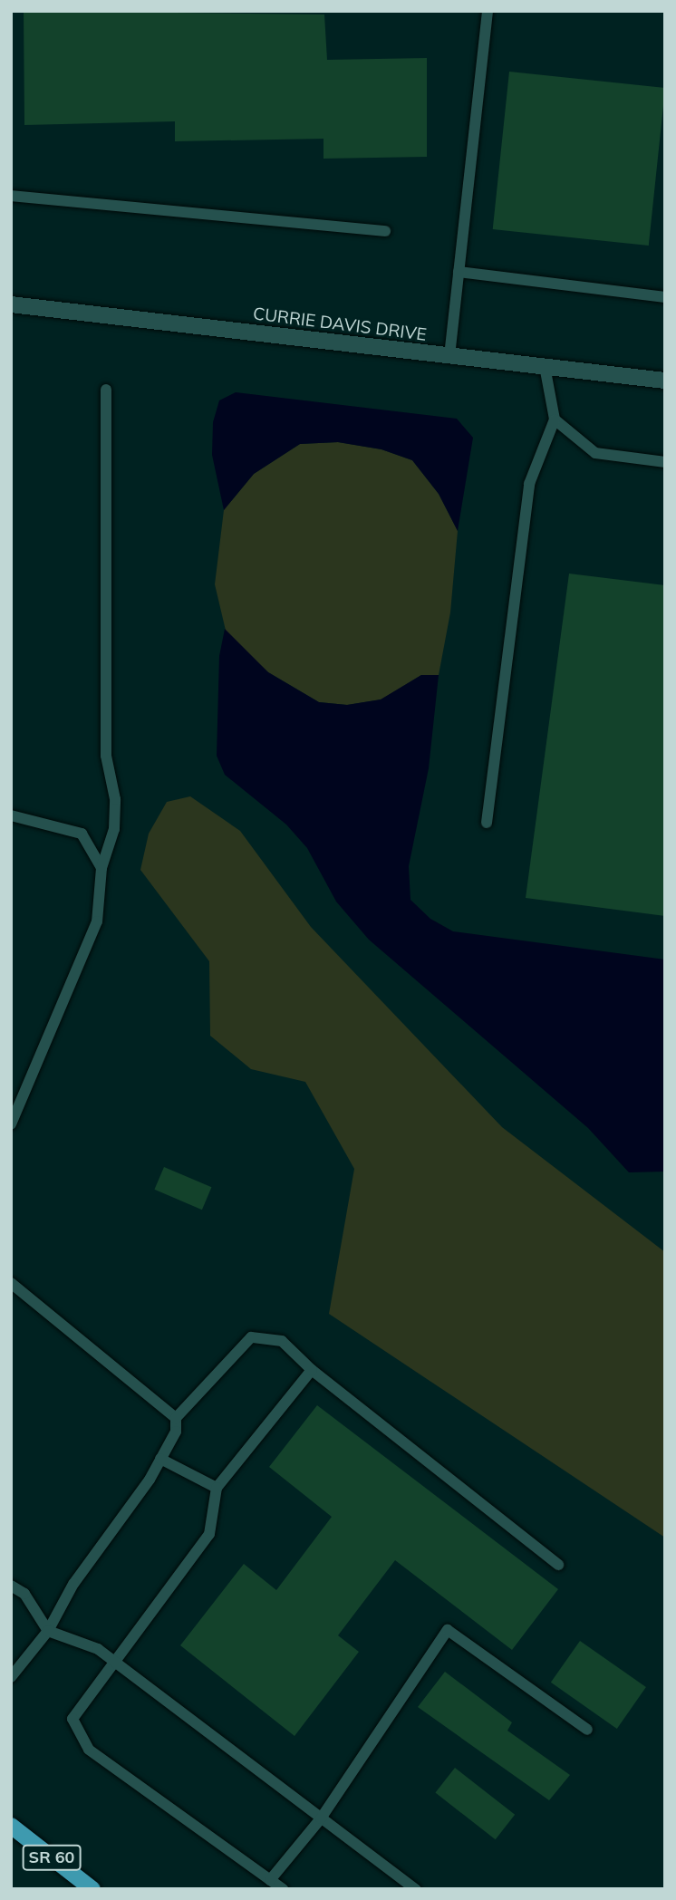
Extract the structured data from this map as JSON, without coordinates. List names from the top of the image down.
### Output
{
  "streets": {
    "main road": ["SR 60"],
    "street": ["CURRIE DAVIS DRIVE"]
  }
}
